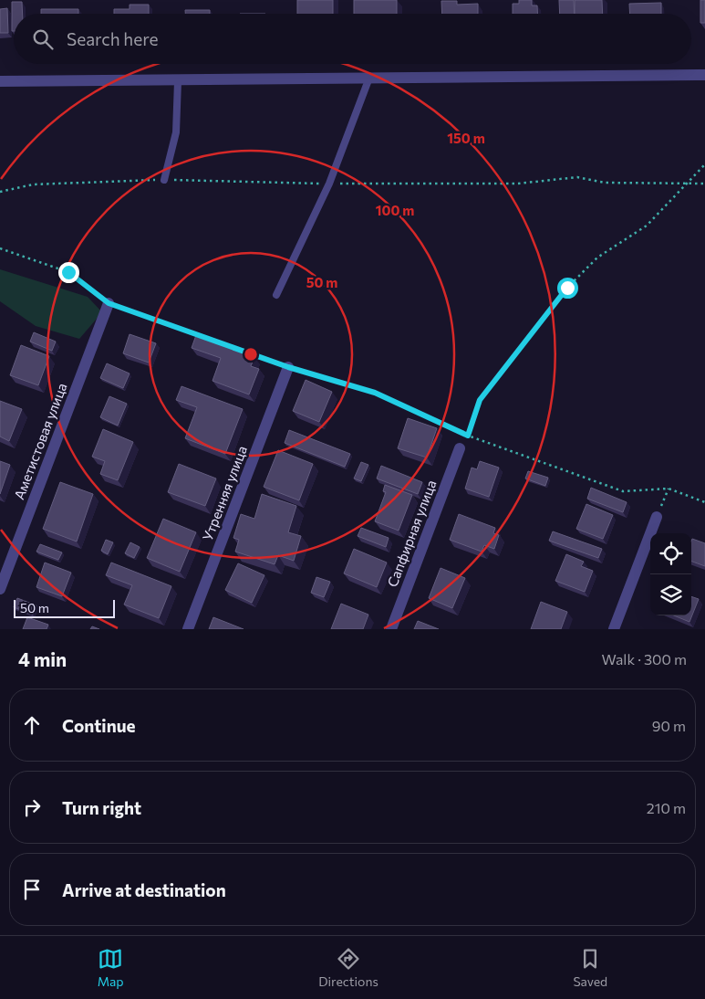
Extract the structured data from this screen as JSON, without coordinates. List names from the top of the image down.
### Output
{
  "streets": {
    "street": ["Аметистовая улица", "Утренняя улица", "Сапфирная улица"]
  },
  "scale_bar": "50 m",
  "page": {
    "search": "Search here",
    "scale": "50 m",
    "heading": ["4 min", "Walk · 300 m"],
    "list": [
      ["Continue", "90 m"],
      ["Turn right", "210 m"],
      "Arrive at destination"
    ],
    "nav": ["Map", "Directions", "Saved"]
  },
  "rings": ["150 m", "100 m", "50 m"]
}
